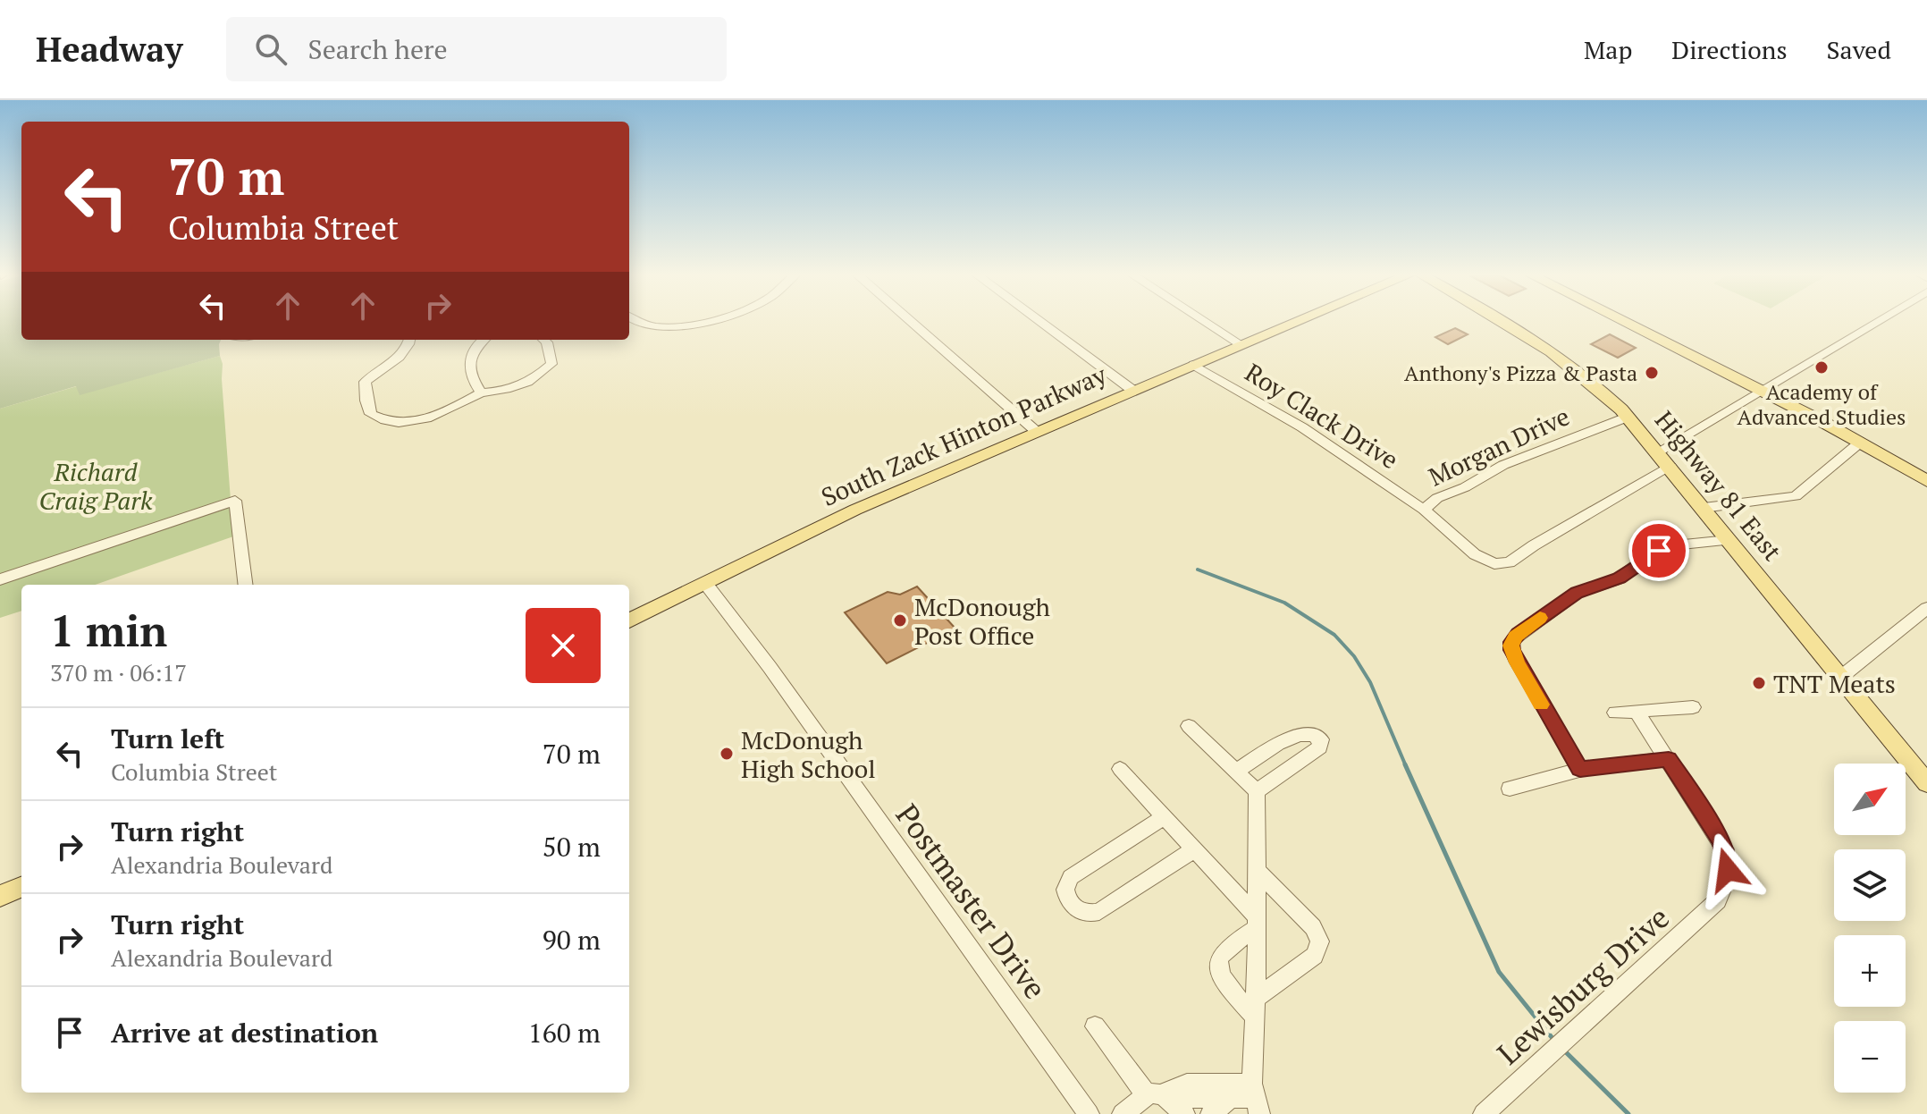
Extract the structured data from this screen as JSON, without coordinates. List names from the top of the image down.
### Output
{
  "streets": {
    "main road": ["South Zack Hinton Parkway", "Highway 81 East"],
    "street": [
      "Roy Clack Drive",
      "Morgan Drive",
      "Postmaster Drive",
      "Lewisburg Drive"
    ]
  },
  "crossings": [
    ["Roy Clack Drive", "South Zack Hinton Parkway"],
    ["Roy Clack Drive", "Morgan Drive"],
    ["South Zack Hinton Parkway", "Postmaster Drive"],
    ["Morgan Drive", "Highway 81 East"]
  ],
  "parks": ["Richard Craig Park"],
  "places": [
    "Academy of Advanced Studies",
    "Anthony's Pizza & Pasta",
    "McDonough Post Office",
    "TNT Meats",
    "McDonugh High School"
  ],
  "north": "top right",
  "page": {
    "header": "Headway",
    "search": "Search here",
    "nav": ["Map", "Directions", "Saved"],
    "turn": ["70 m", "Columbia Street"],
    "heading": ["1 min", "370 m · 06:17"],
    "list": [
      {
        "name": "Turn left",
        "note": "Columbia Street",
        "value": "70 m"
      },
      {
        "name": "Turn right",
        "note": "Alexandria Boulevard",
        "value": "50 m"
      },
      {
        "name": "Turn right",
        "note": "Alexandria Boulevard",
        "value": "90 m"
      },
      {
        "name": "Arrive at destination",
        "value": "160 m"
      }
    ],
    "map_buttons": ["+", "−"]
  }
}
